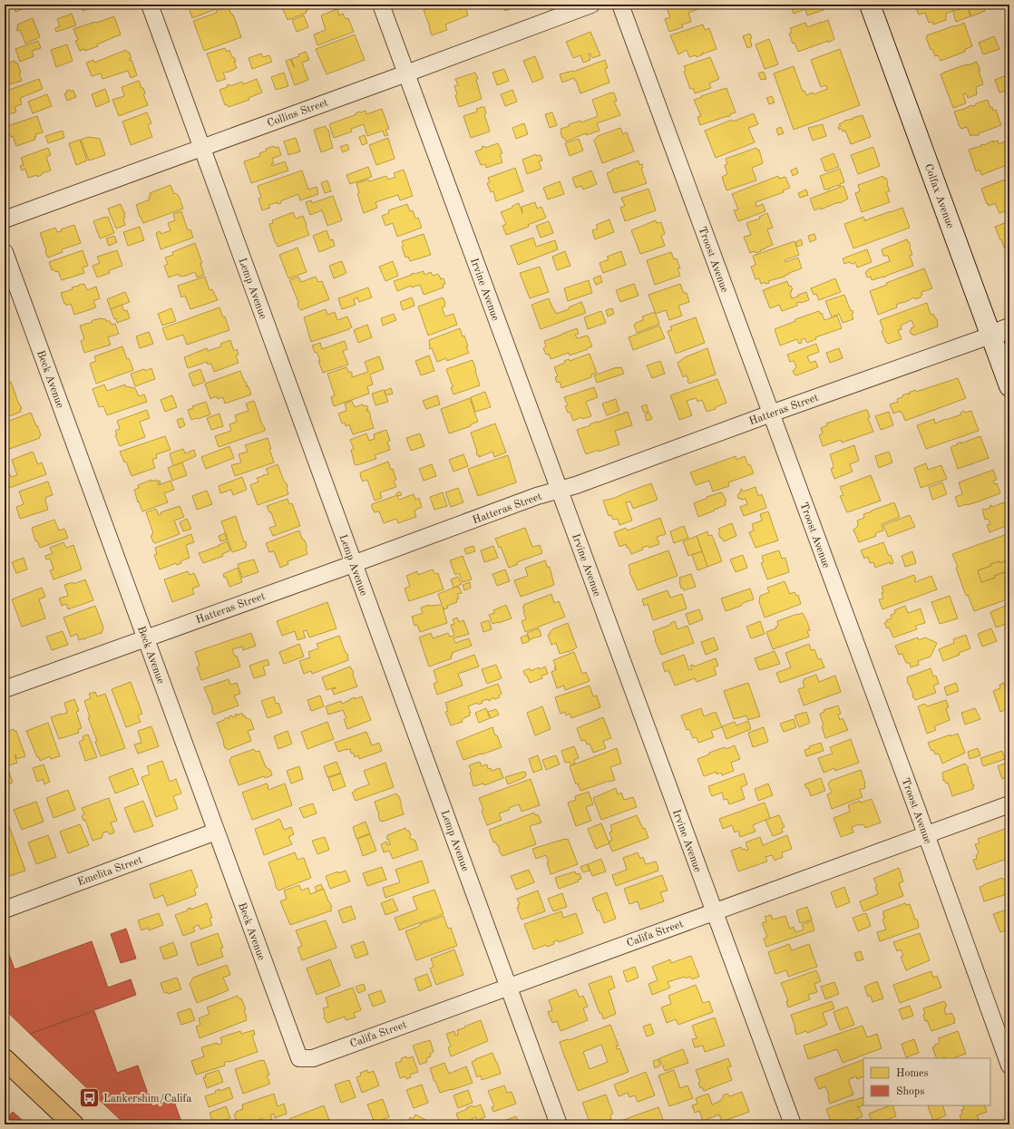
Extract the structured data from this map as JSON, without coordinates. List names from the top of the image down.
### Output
{
  "streets": {
    "main road": ["Colfax Avenue", "Hatteras Street"],
    "street": [
      "Collins Street",
      "Troost Avenue",
      "Lemp Avenue",
      "Irvine Avenue",
      "Beck Avenue",
      "Emelita Street",
      "Califa Street"
    ]
  },
  "crossings": [
    ["Collins Street", "Lemp Avenue"],
    ["Collins Street", "Irvine Avenue"],
    ["Colfax Avenue", "Hatteras Street"],
    ["Troost Avenue", "Hatteras Street"],
    ["Troost Avenue", "Califa Street"],
    ["Lemp Avenue", "Hatteras Street"],
    ["Lemp Avenue", "Califa Street"],
    ["Irvine Avenue", "Hatteras Street"],
    ["Irvine Avenue", "Califa Street"],
    ["Beck Avenue", "Hatteras Street"],
    ["Beck Avenue", "Emelita Street"],
    ["Beck Avenue", "Califa Street"]
  ],
  "places": {
    "bus stop": ["Lankershim/Califa"]
  },
  "legend": ["Homes", "Shops"]
}
